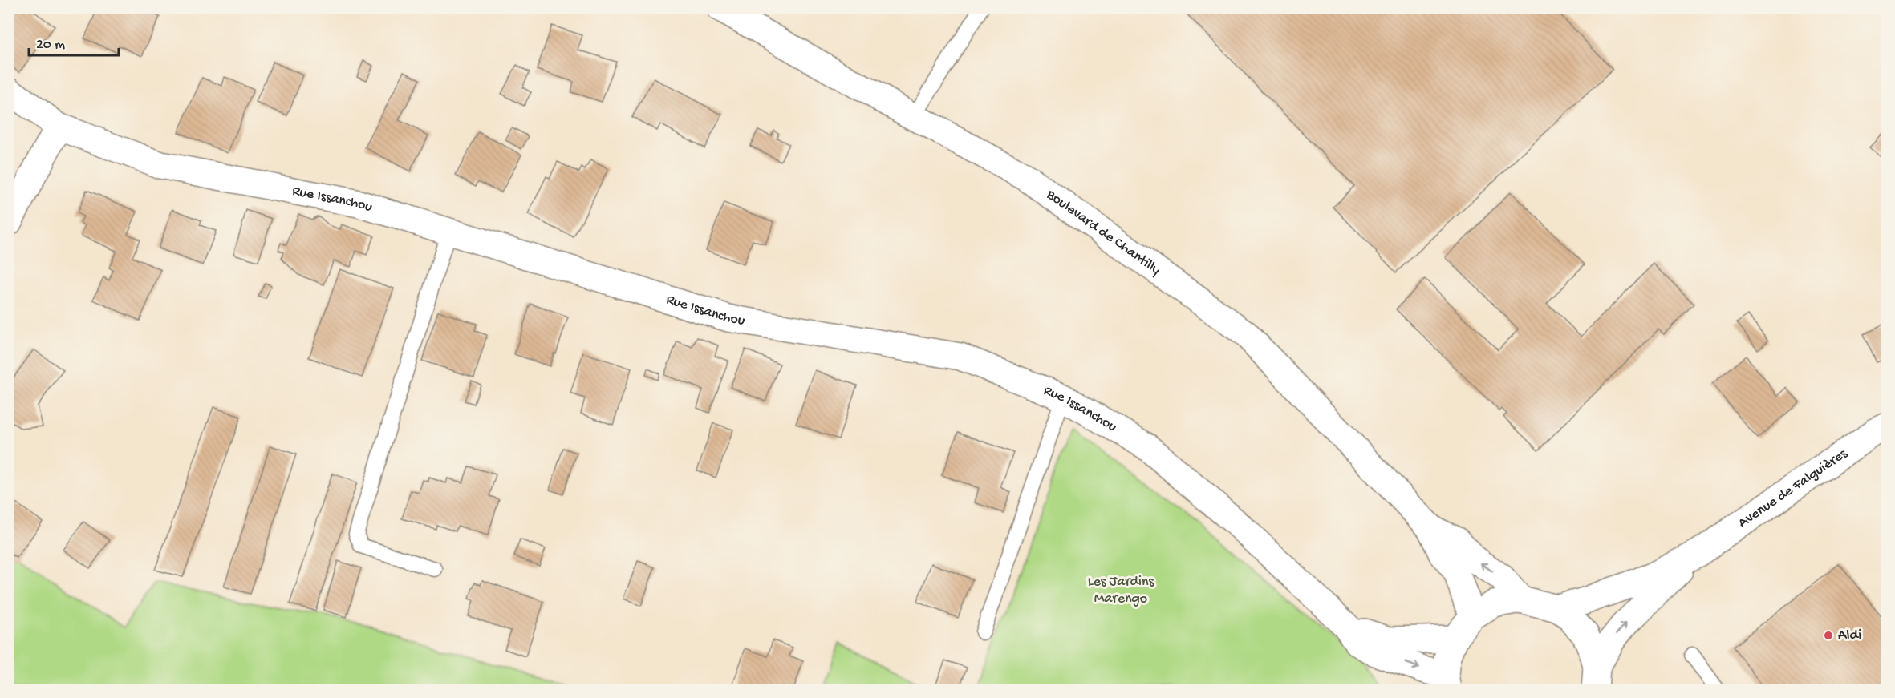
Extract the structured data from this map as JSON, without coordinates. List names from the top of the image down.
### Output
{
  "streets": {
    "street": ["Rue Issanchou", "Boulevard de Chantilly", "Avenue de Falguières"]
  },
  "parks": ["Les Jardins Marengo"],
  "places": ["Aldi"],
  "scale_bar": "20 m"
}
